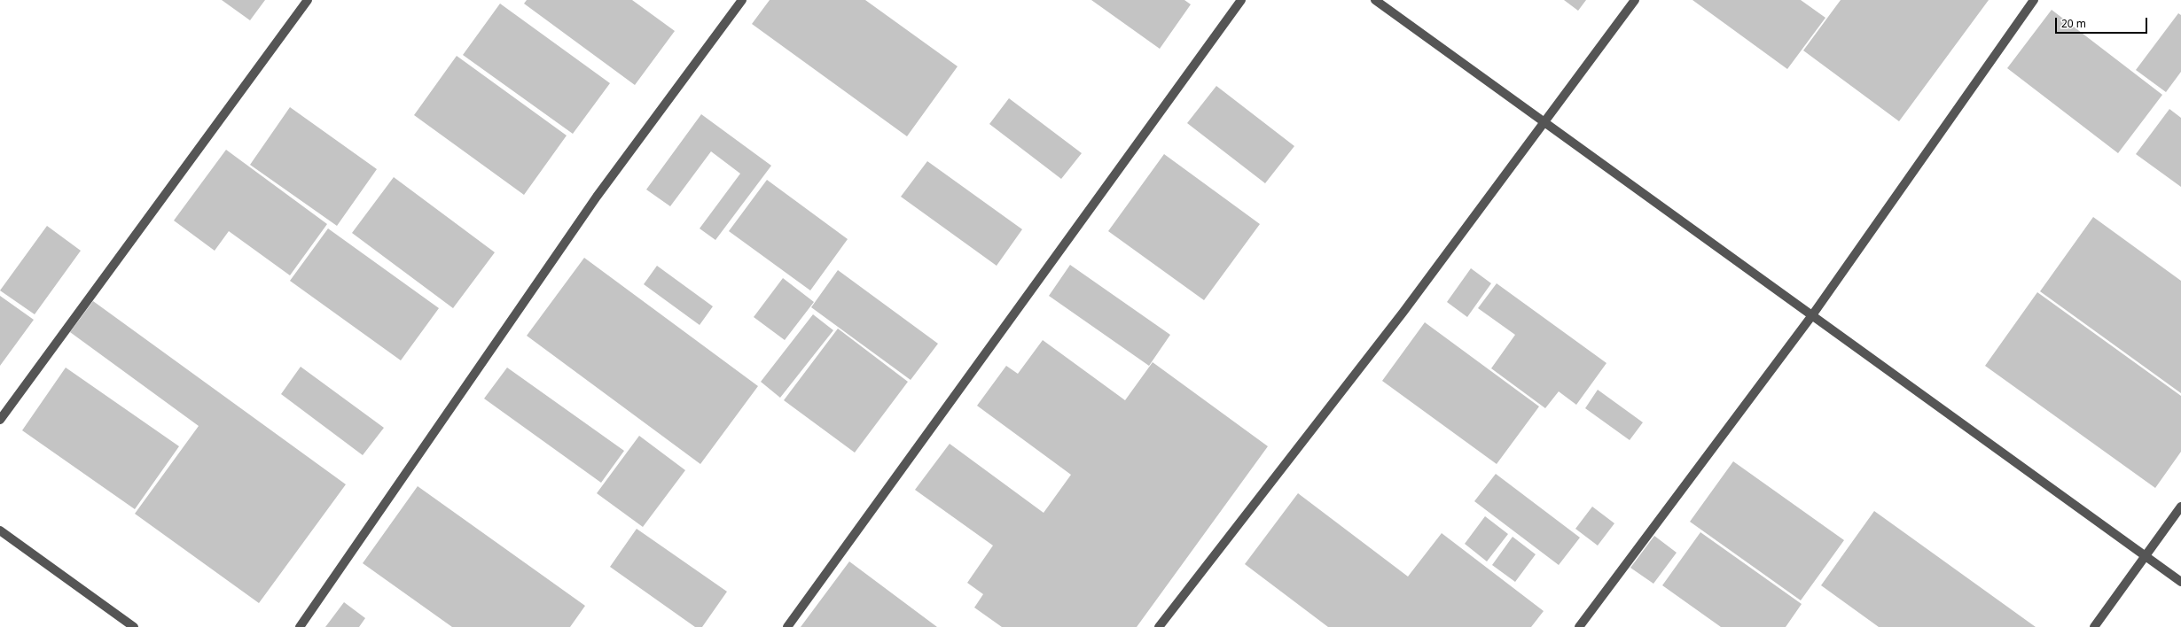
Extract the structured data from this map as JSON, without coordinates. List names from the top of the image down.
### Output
{
  "scale_bar": "20 m"
}
